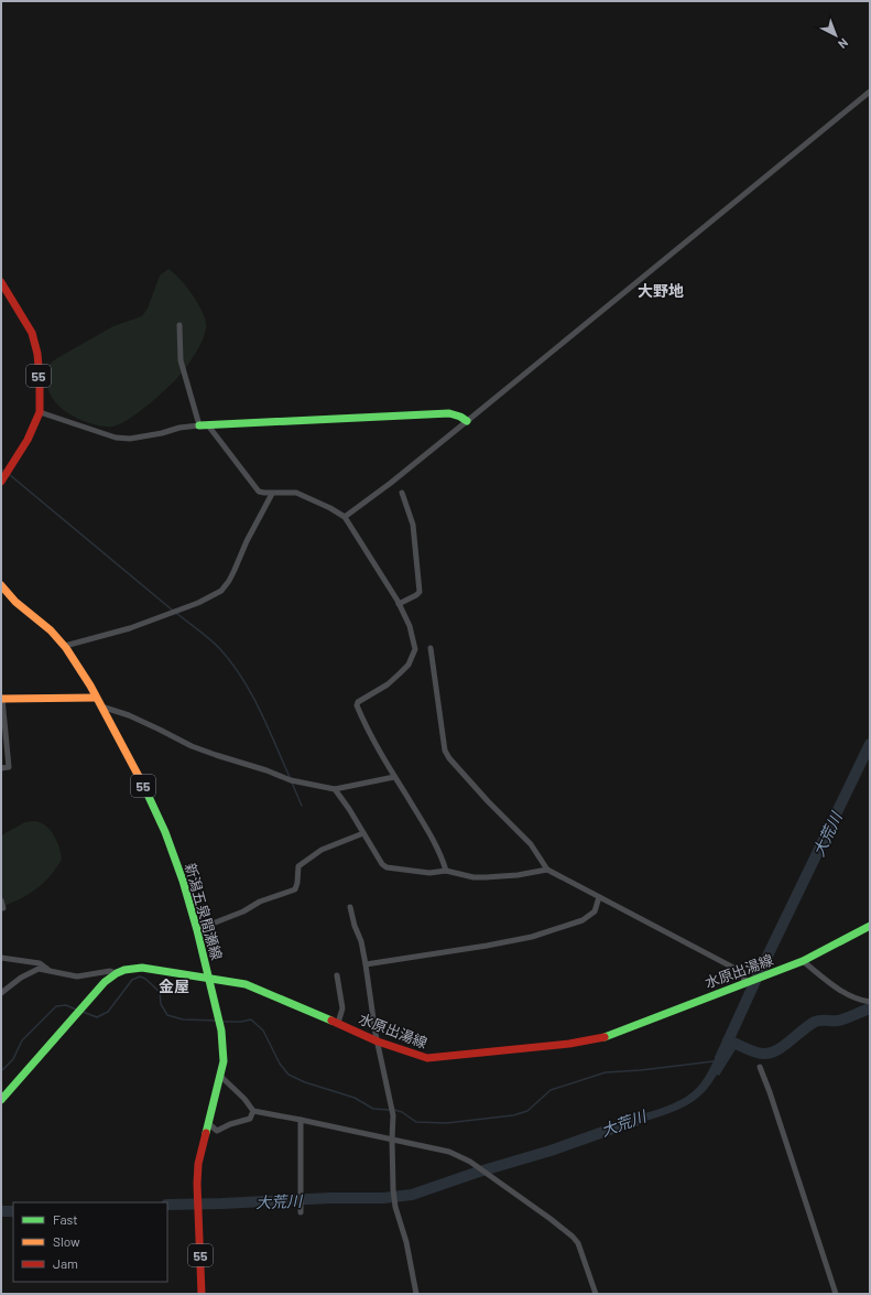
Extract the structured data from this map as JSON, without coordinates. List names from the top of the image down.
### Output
{
  "streets": {
    "main road": ["55", "新潟五泉間瀬線", "水原出湯線"]
  },
  "crossings": [
    ["新潟五泉間瀬線", "水原出湯線"]
  ],
  "districts": ["大野地", "金屋"],
  "water": ["大荒川"],
  "legend": ["Fast", "Slow", "Jam"],
  "north": "bottom right"
}
